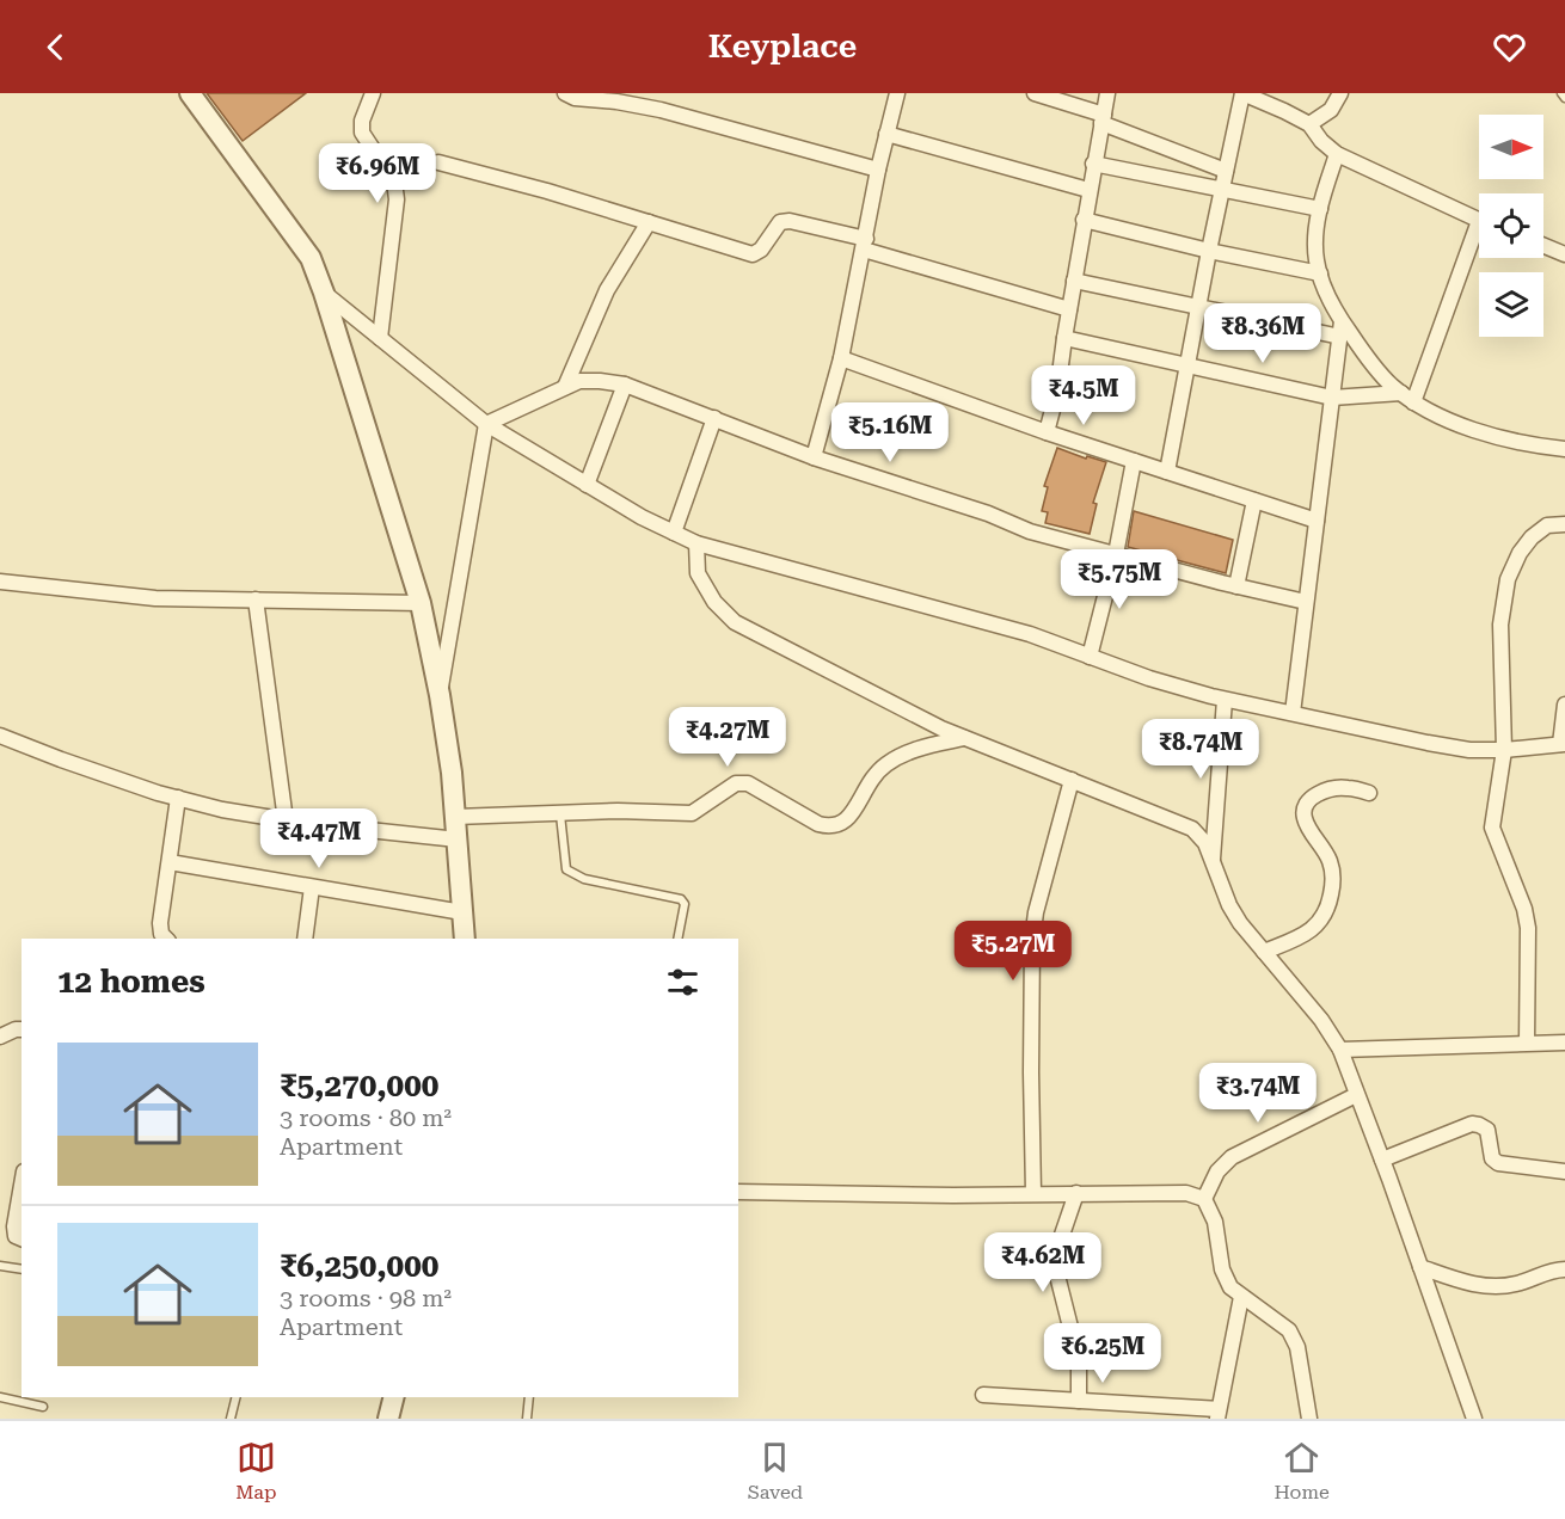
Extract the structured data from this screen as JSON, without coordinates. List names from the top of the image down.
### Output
{
  "north": "right",
  "page": {
    "header": "Keyplace",
    "price": [
      "₹6.96M",
      "₹8.36M",
      "₹4.5M",
      "₹5.16M",
      "₹5.75M",
      "₹4.27M",
      "₹8.74M",
      "₹4.47M",
      "₹5.27M",
      "₹3.74M",
      "₹4.62M",
      "₹6.25M"
    ],
    "heading": "12 homes",
    "list": [
      {
        "name": "₹5,270,000",
        "note": "3 rooms · 80 m² · Apartment"
      },
      {
        "name": "₹6,250,000",
        "note": "3 rooms · 98 m² · Apartment"
      }
    ],
    "tabs": ["Map", "Saved", "Home"]
  }
}
